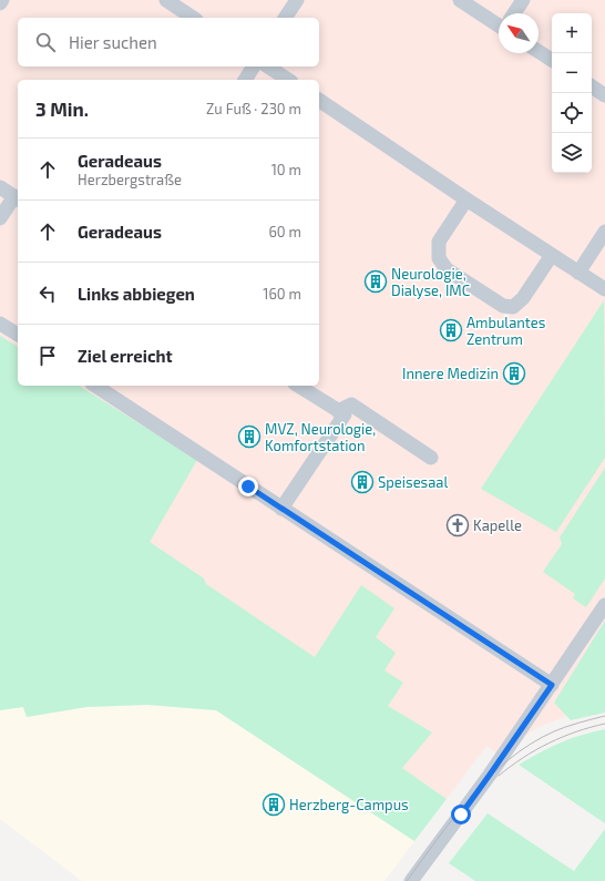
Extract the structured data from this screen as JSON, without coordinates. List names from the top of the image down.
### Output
{
  "places": {
    "building": [
      "Neurologie, Dialyse, IMC",
      "Ambulantes Zentrum",
      "Innere Medizin",
      "MVZ, Neurologie, Komfortstation",
      "Speisesaal",
      "Herzberg-Campus"
    ],
    "church": ["Kapelle"]
  },
  "north": "top left",
  "page": {
    "map_buttons": ["+", "−"],
    "search": "Hier suchen",
    "heading": ["3 Min.", "Zu Fuß · 230 m"],
    "list": [
      ["Geradeaus", "Herzbergstraße", "10 m"],
      ["Geradeaus", "60 m"],
      ["Links abbiegen", "160 m"],
      "Ziel erreicht"
    ]
  }
}
